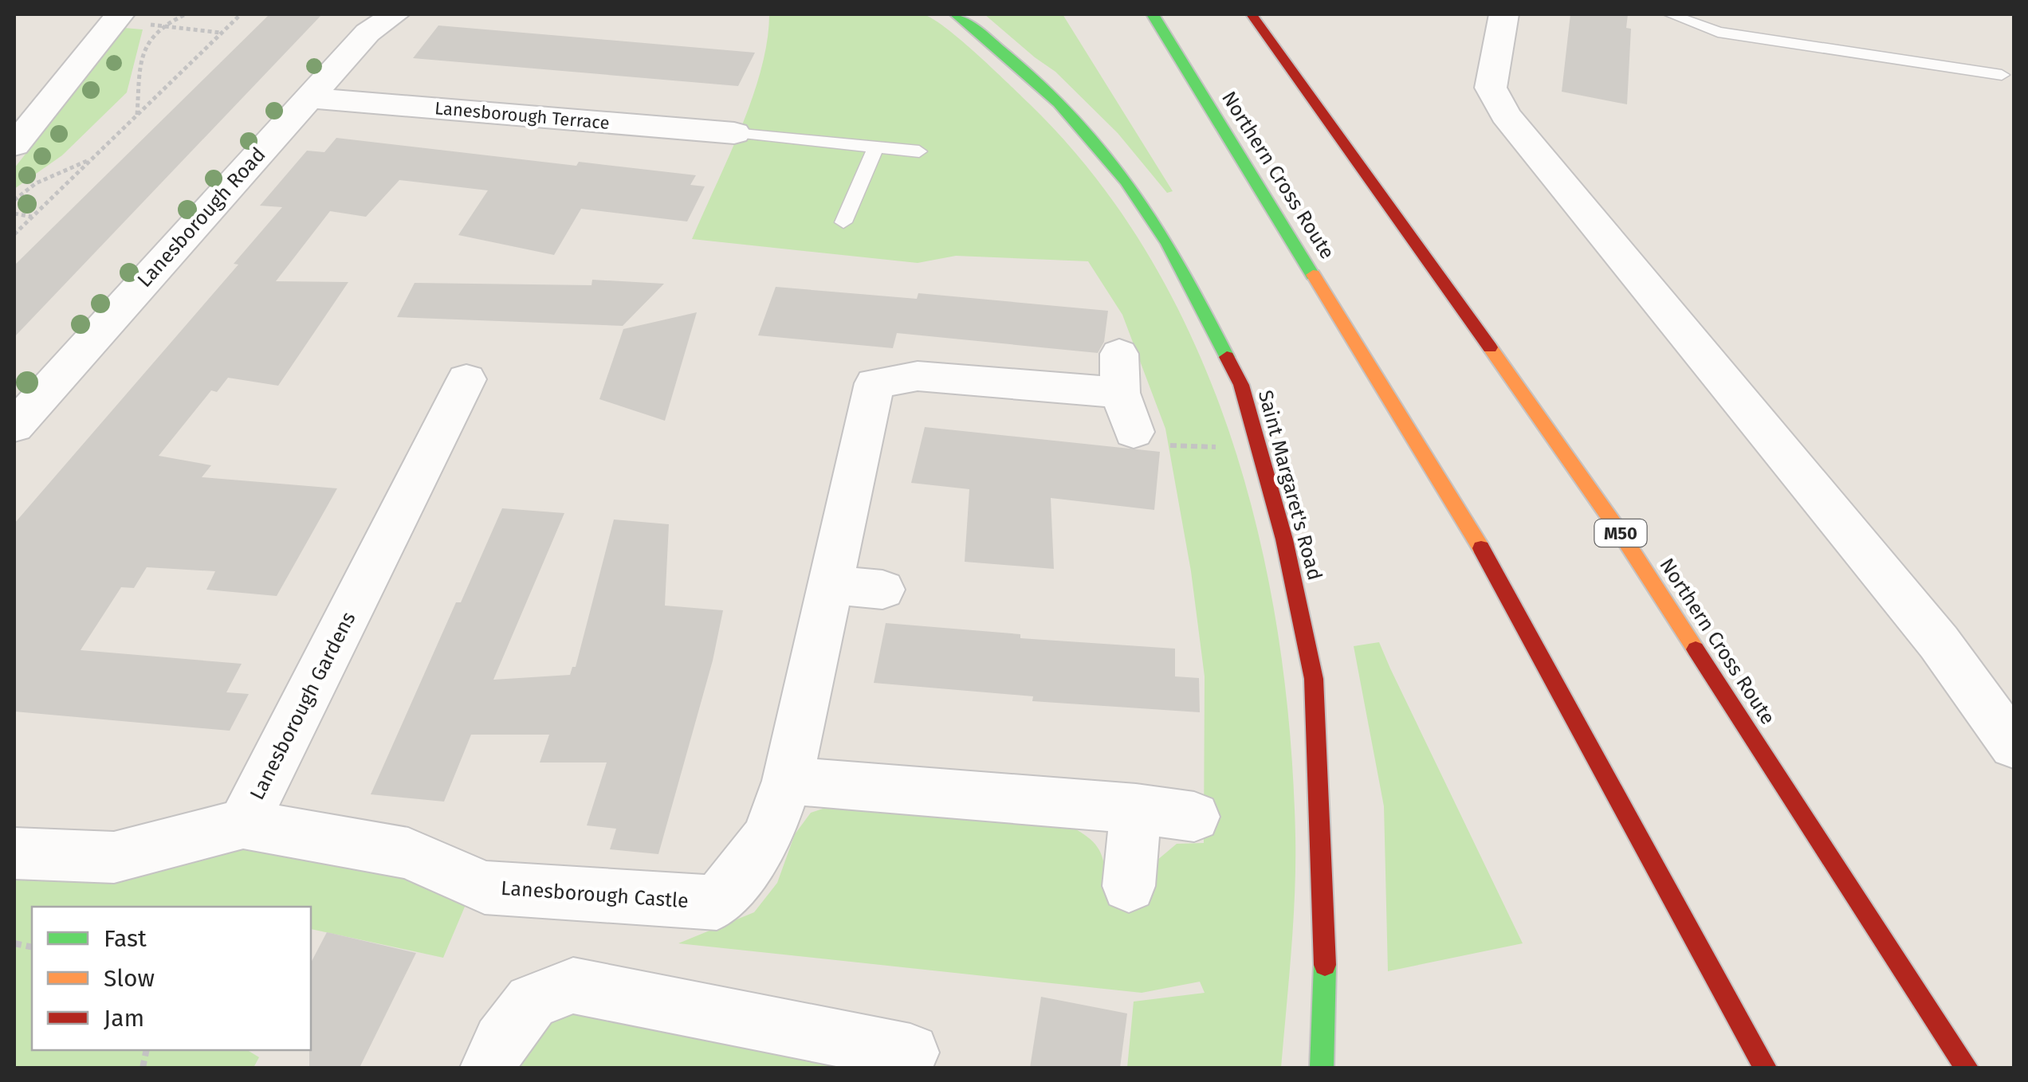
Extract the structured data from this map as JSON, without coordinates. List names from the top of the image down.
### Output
{
  "streets": {
    "main road": ["Northern Cross Route", "Saint Margaret's Road", "M50"],
    "street": [
      "Lanesborough Terrace",
      "Lanesborough Road",
      "Lanesborough Gardens",
      "Lanesborough Castle"
    ]
  },
  "crossings": [
    ["Lanesborough Terrace", "Lanesborough Road"],
    ["Lanesborough Gardens", "Lanesborough Castle"]
  ],
  "legend": ["Fast", "Slow", "Jam"]
}
